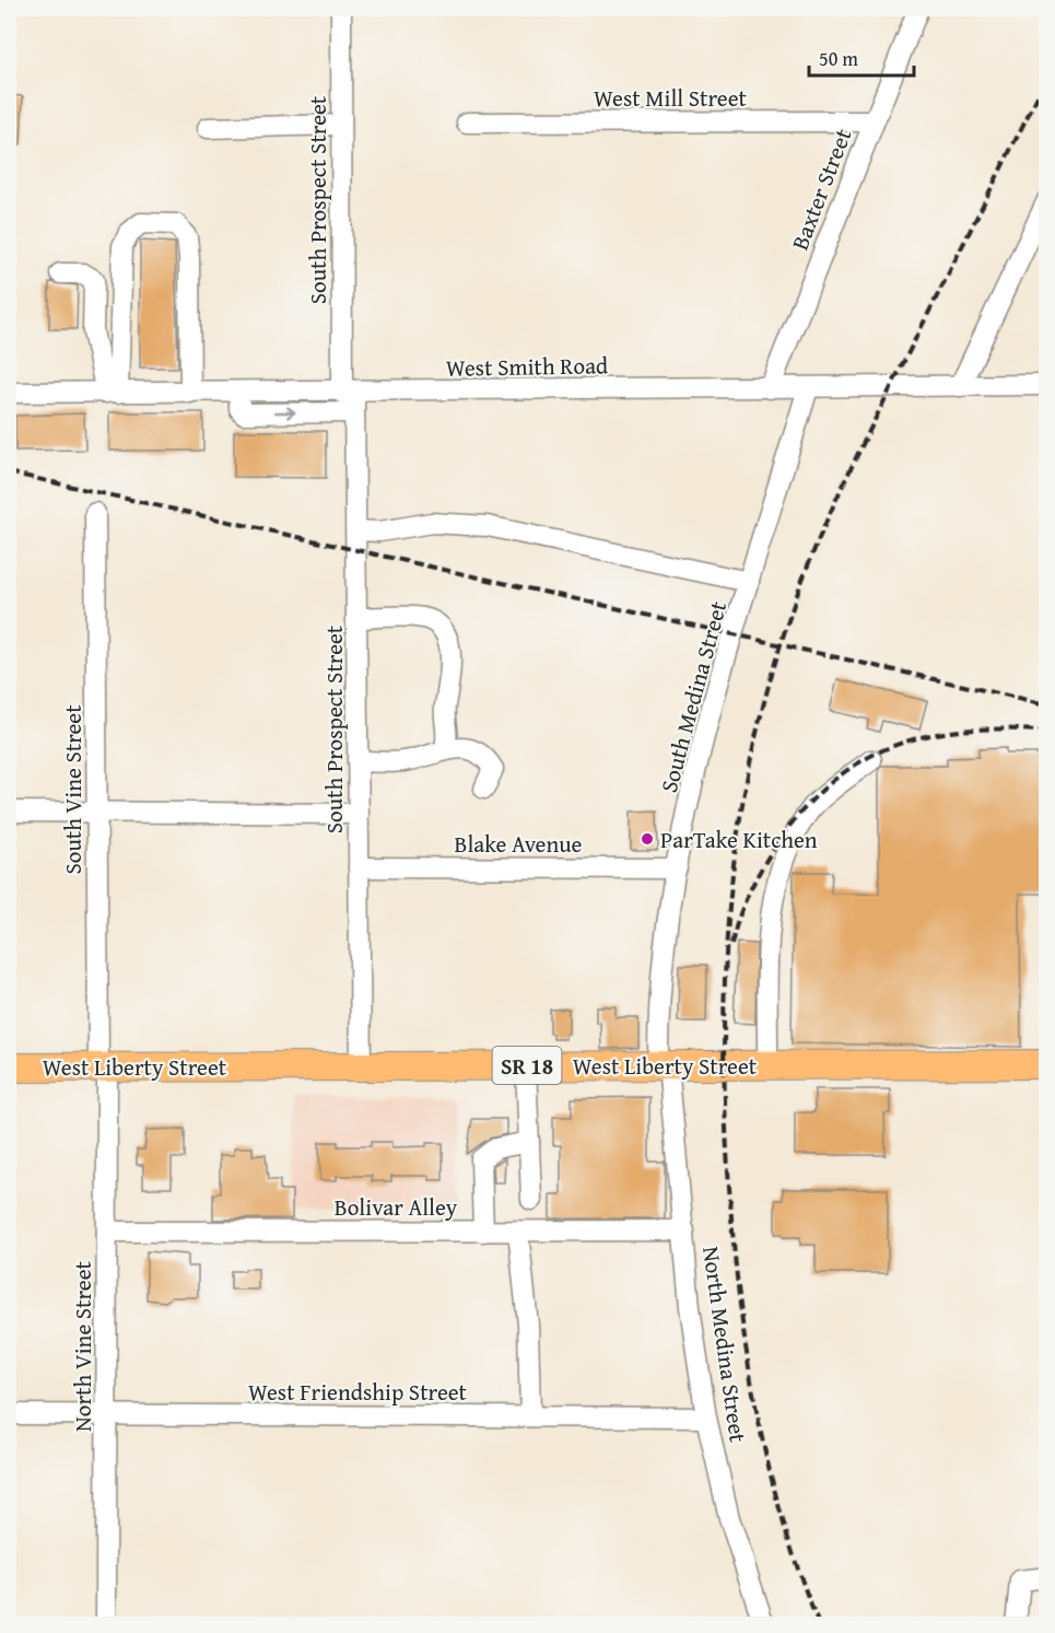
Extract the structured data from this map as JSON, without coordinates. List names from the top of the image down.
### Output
{
  "streets": {
    "highway": ["SR 18", "West Liberty Street"],
    "street": [
      "West Mill Street",
      "Baxter Street",
      "South Prospect Street",
      "West Smith Road",
      "South Medina Street",
      "South Vine Street",
      "Blake Avenue",
      "Bolivar Alley",
      "North Medina Street",
      "North Vine Street",
      "West Friendship Street"
    ]
  },
  "crossings": [
    ["West Mill Street", "Baxter Street"],
    ["Baxter Street", "West Smith Road"],
    ["South Prospect Street", "West Smith Road"],
    ["South Prospect Street", "Blake Avenue"],
    ["South Prospect Street", "West Liberty Street"],
    ["West Smith Road", "South Medina Street"],
    ["South Medina Street", "Blake Avenue"],
    ["South Medina Street", "West Liberty Street"],
    ["South Medina Street", "North Medina Street"],
    ["South Vine Street", "West Liberty Street"],
    ["South Vine Street", "North Vine Street"],
    ["West Liberty Street", "North Medina Street"],
    ["West Liberty Street", "North Vine Street"],
    ["Bolivar Alley", "North Medina Street"],
    ["Bolivar Alley", "North Vine Street"],
    ["North Medina Street", "West Friendship Street"],
    ["North Vine Street", "West Friendship Street"]
  ],
  "places": ["ParTake Kitchen"],
  "scale_bar": "50 m"
}
